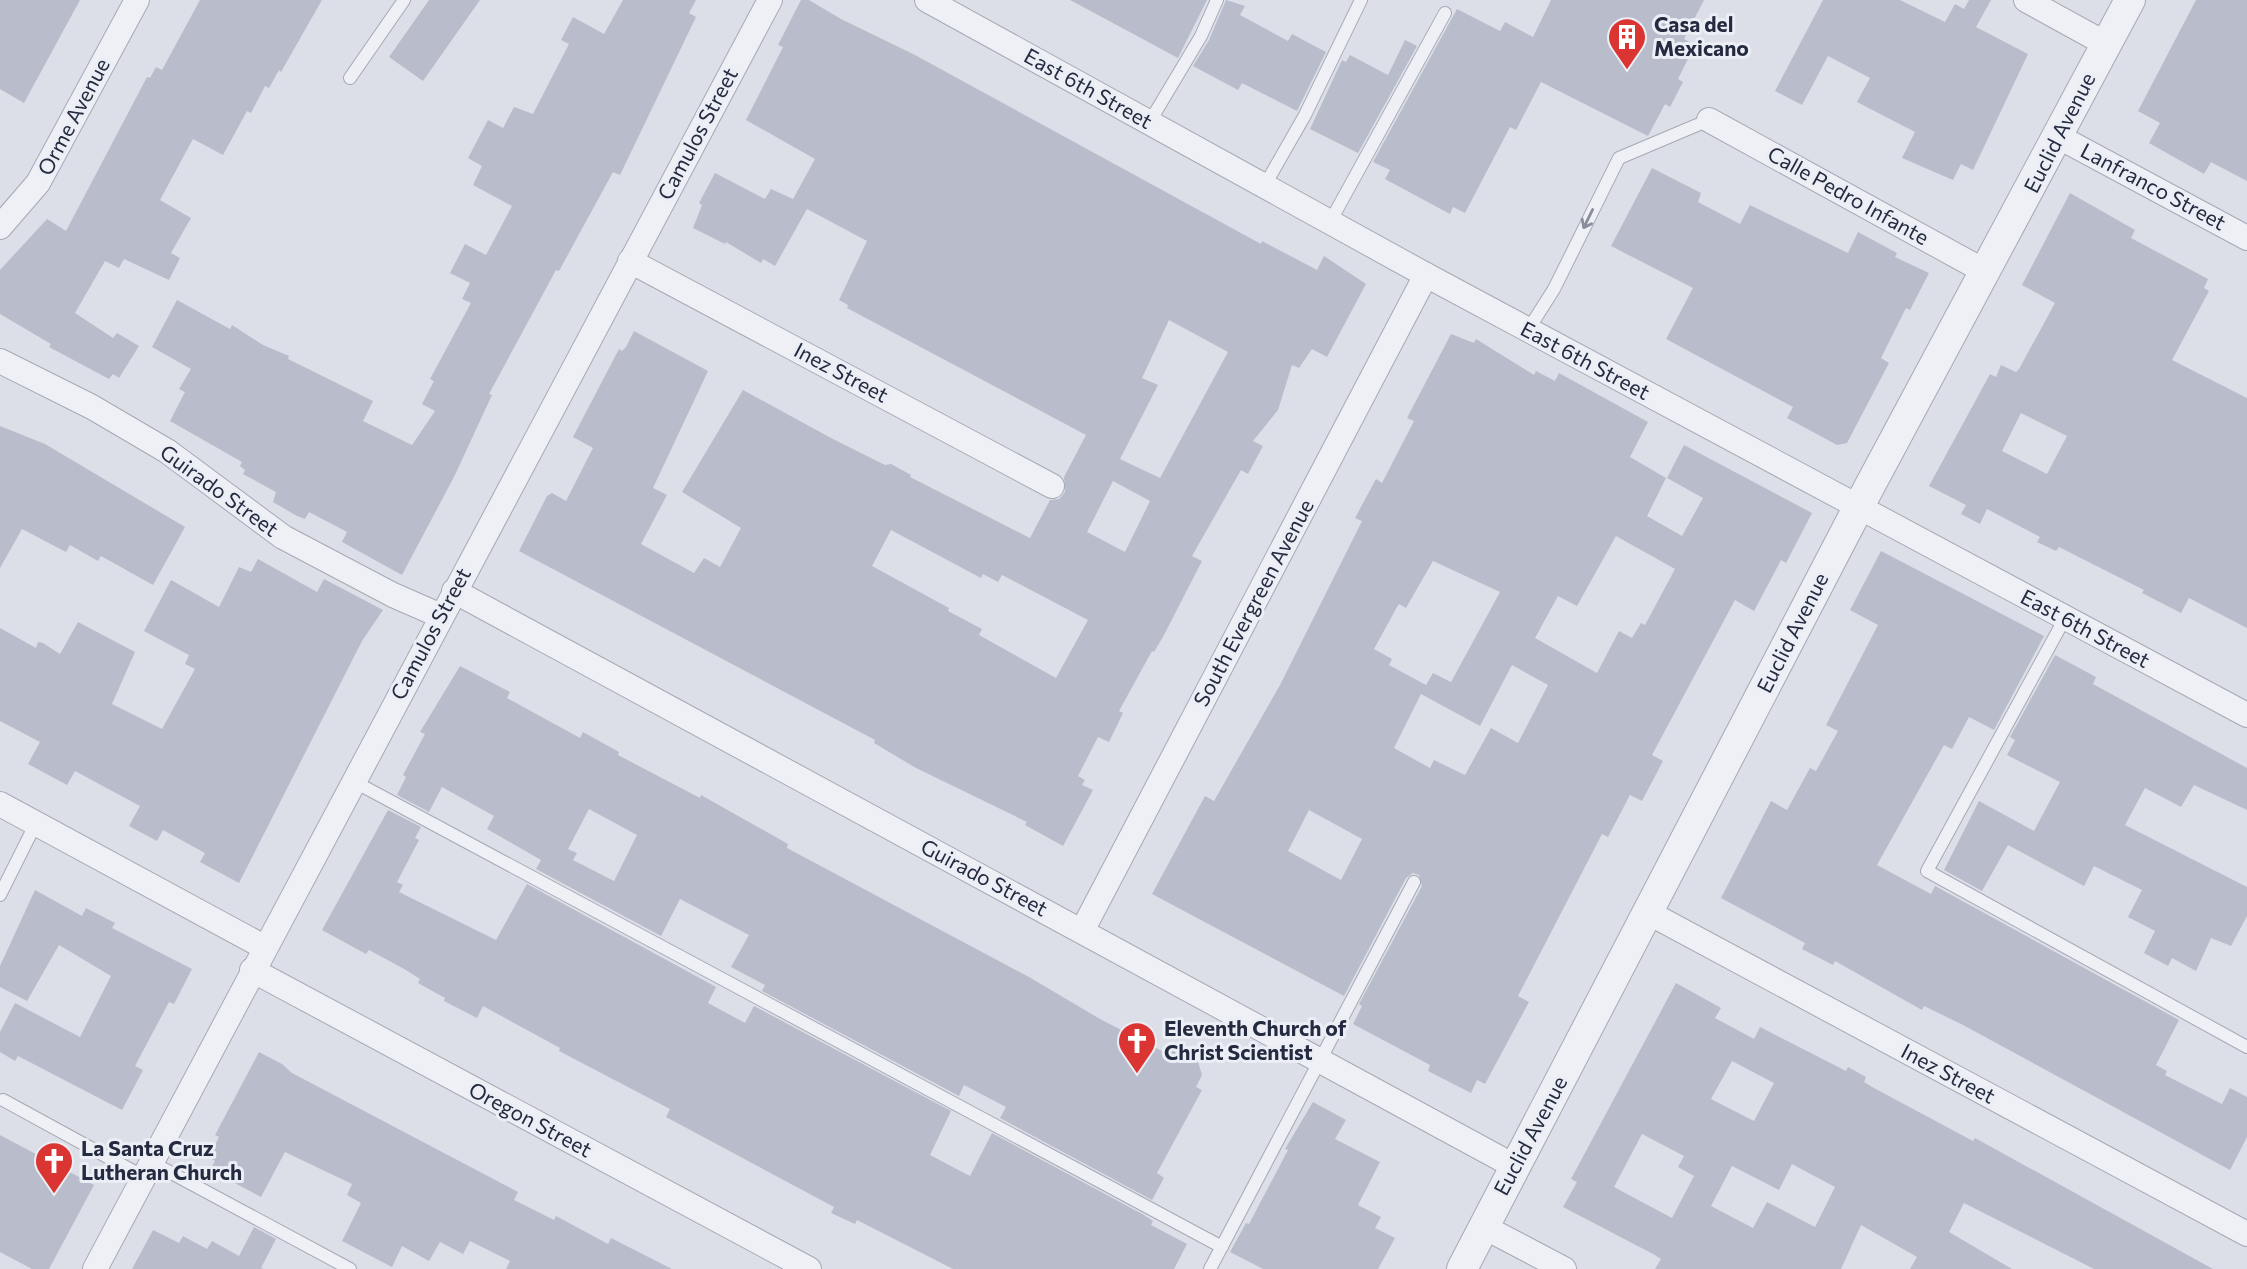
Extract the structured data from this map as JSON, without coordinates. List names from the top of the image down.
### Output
{
  "streets": {
    "street": [
      "East 6th Street",
      "Orme Avenue",
      "Euclid Avenue",
      "Camulos Street",
      "Lanfranco Street",
      "Calle Pedro Infante",
      "Inez Street",
      "Guirado Street",
      "South Evergreen Avenue",
      "Oregon Street"
    ]
  },
  "crossings": [
    ["East 6th Street", "Euclid Avenue"],
    ["East 6th Street", "South Evergreen Avenue"],
    ["Euclid Avenue", "Lanfranco Street"],
    ["Euclid Avenue", "Calle Pedro Infante"],
    ["Euclid Avenue", "Inez Street"],
    ["Euclid Avenue", "Guirado Street"],
    ["Camulos Street", "Inez Street"],
    ["Camulos Street", "Guirado Street"],
    ["Camulos Street", "Oregon Street"],
    ["Guirado Street", "South Evergreen Avenue"]
  ],
  "places": {
    "building": ["Casa del Mexicano"],
    "church": ["Eleventh Church of Christ Scientist", "La Santa Cruz Lutheran Church"]
  }
}
